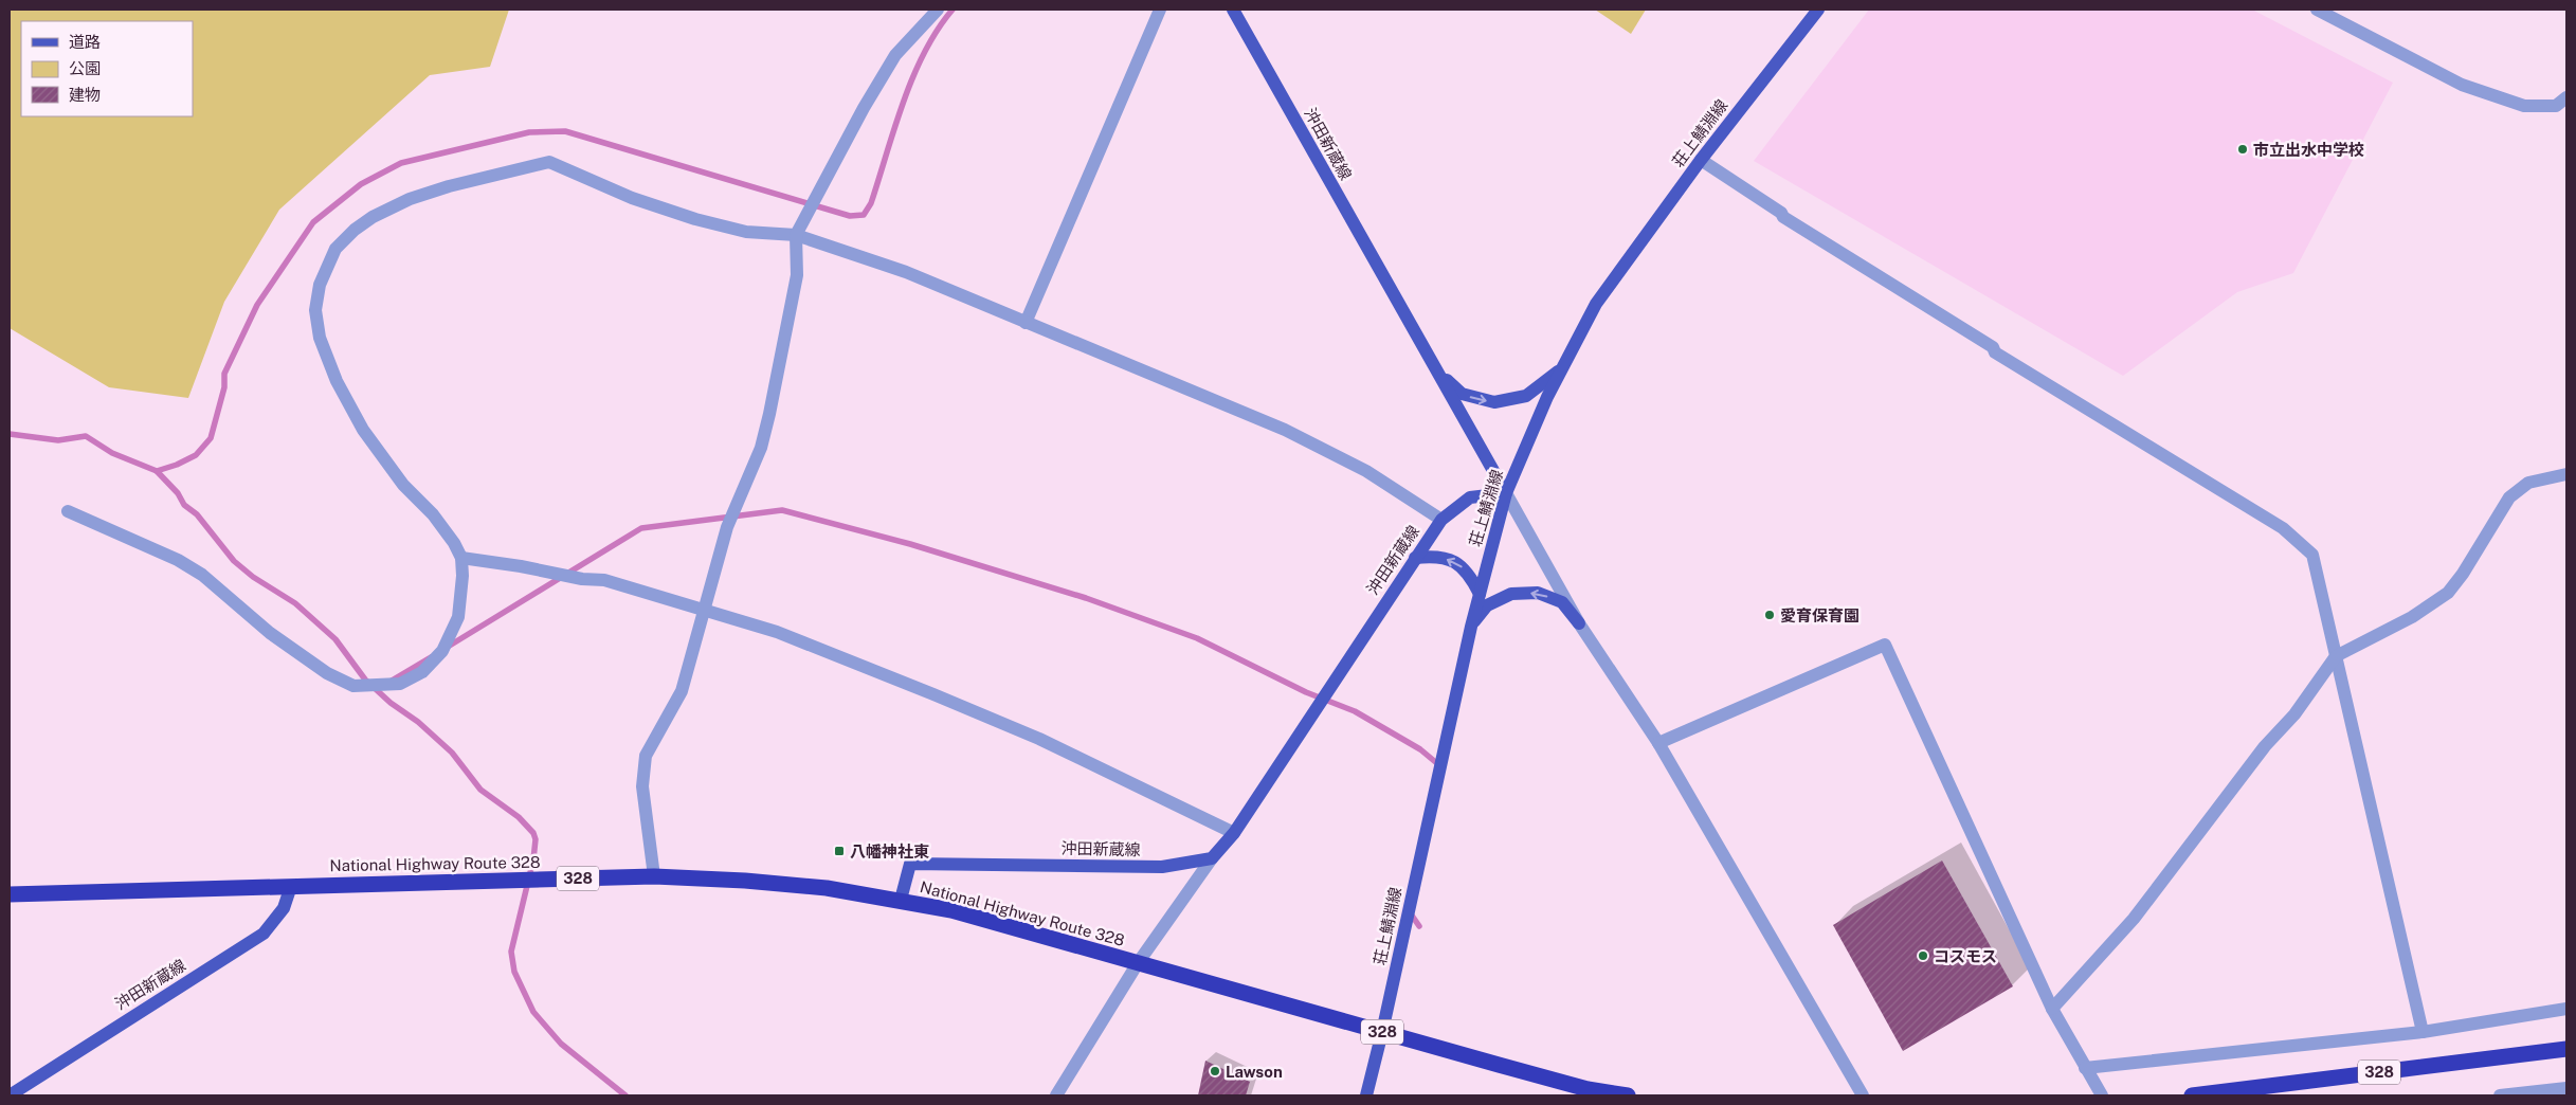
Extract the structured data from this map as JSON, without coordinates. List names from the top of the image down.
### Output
{
  "streets": {
    "highway": ["National Highway Route 328", "328"],
    "main road": ["荘上鯖淵線", "沖田新蔵線"]
  },
  "crossings": [
    ["荘上鯖淵線", "沖田新蔵線"],
    ["荘上鯖淵線", "National Highway Route 328"],
    ["沖田新蔵線", "National Highway Route 328"]
  ],
  "places": {
    "other": [
      "市立出水中学校",
      "愛育保育園",
      "コスモス",
      "Lawson"
    ],
    "transit": ["八幡神社東"]
  },
  "legend": ["道路", "公園", "建物"]
}
